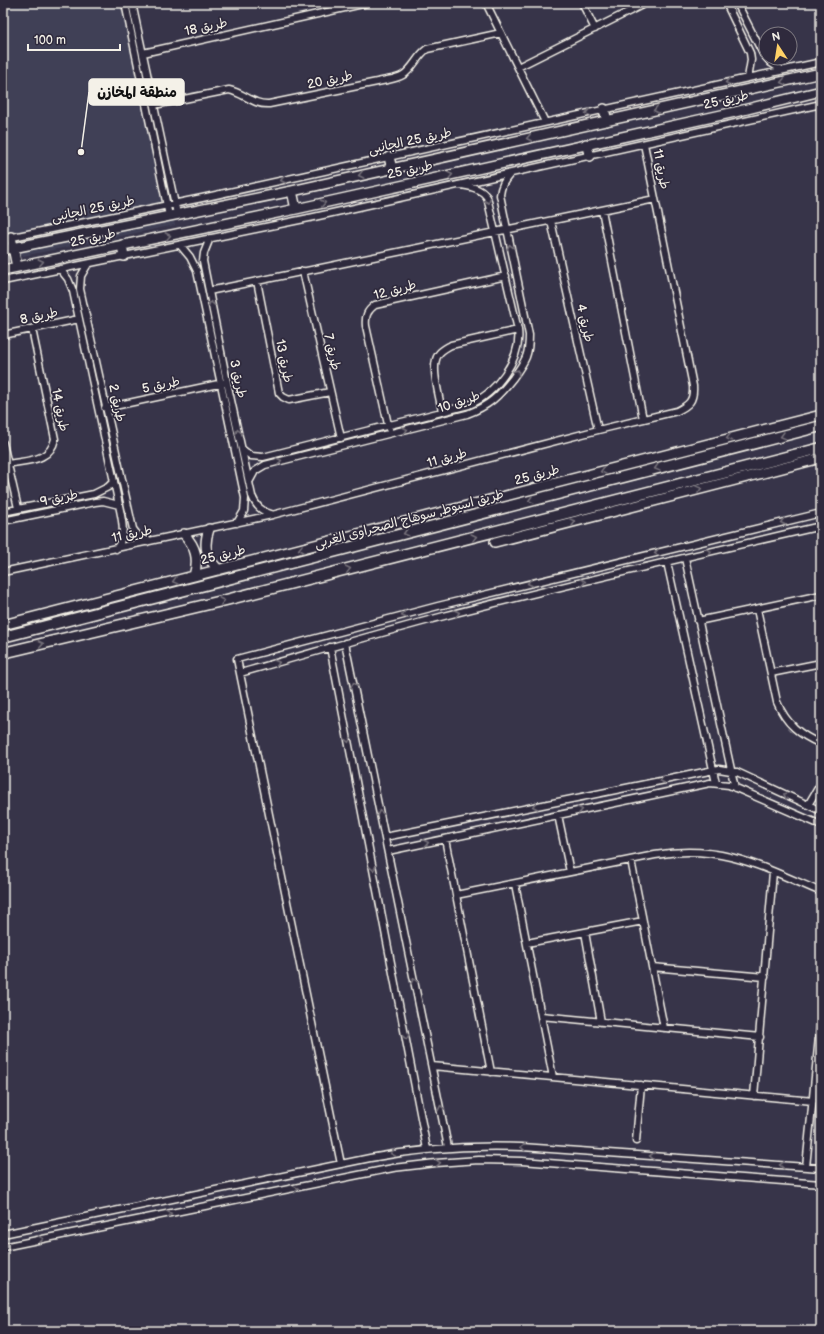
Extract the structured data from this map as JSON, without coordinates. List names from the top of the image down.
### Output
{
  "streets": {
    "main road": ["طريق اسيوط, سوهاج الصحراوى الغربى"],
    "street": [
      "طريق 18",
      "طريق 20",
      "طريق 25",
      "طريق 25 الجانبى",
      "طريق 11",
      "طريق 12",
      "طريق 8",
      "طريق 4",
      "طريق 7",
      "طريق 13",
      "طريق 3",
      "طريق 5",
      "طريق 10",
      "طريق 2",
      "طريق 14",
      "طريق 9"
    ]
  },
  "crossings": [
    ["طريق 11", "طريق 4"],
    ["طريق 11", "طريق 7"],
    ["طريق 11", "طريق 13"],
    ["طريق 11", "طريق 3"],
    ["طريق 11", "طريق 10"],
    ["طريق 11", "طريق 2"],
    ["طريق 12", "طريق 10"],
    ["طريق 8", "طريق 2"],
    ["طريق 8", "طريق 14"],
    ["طريق 7", "طريق 13"],
    ["طريق 7", "طريق 10"],
    ["طريق 3", "طريق 5"],
    ["طريق 3", "طريق 10"],
    ["طريق 5", "طريق 2"],
    ["طريق 2", "طريق 9"]
  ],
  "places": ["منطقة المخازن"],
  "scale_bar": "100 m",
  "north": "top"
}
